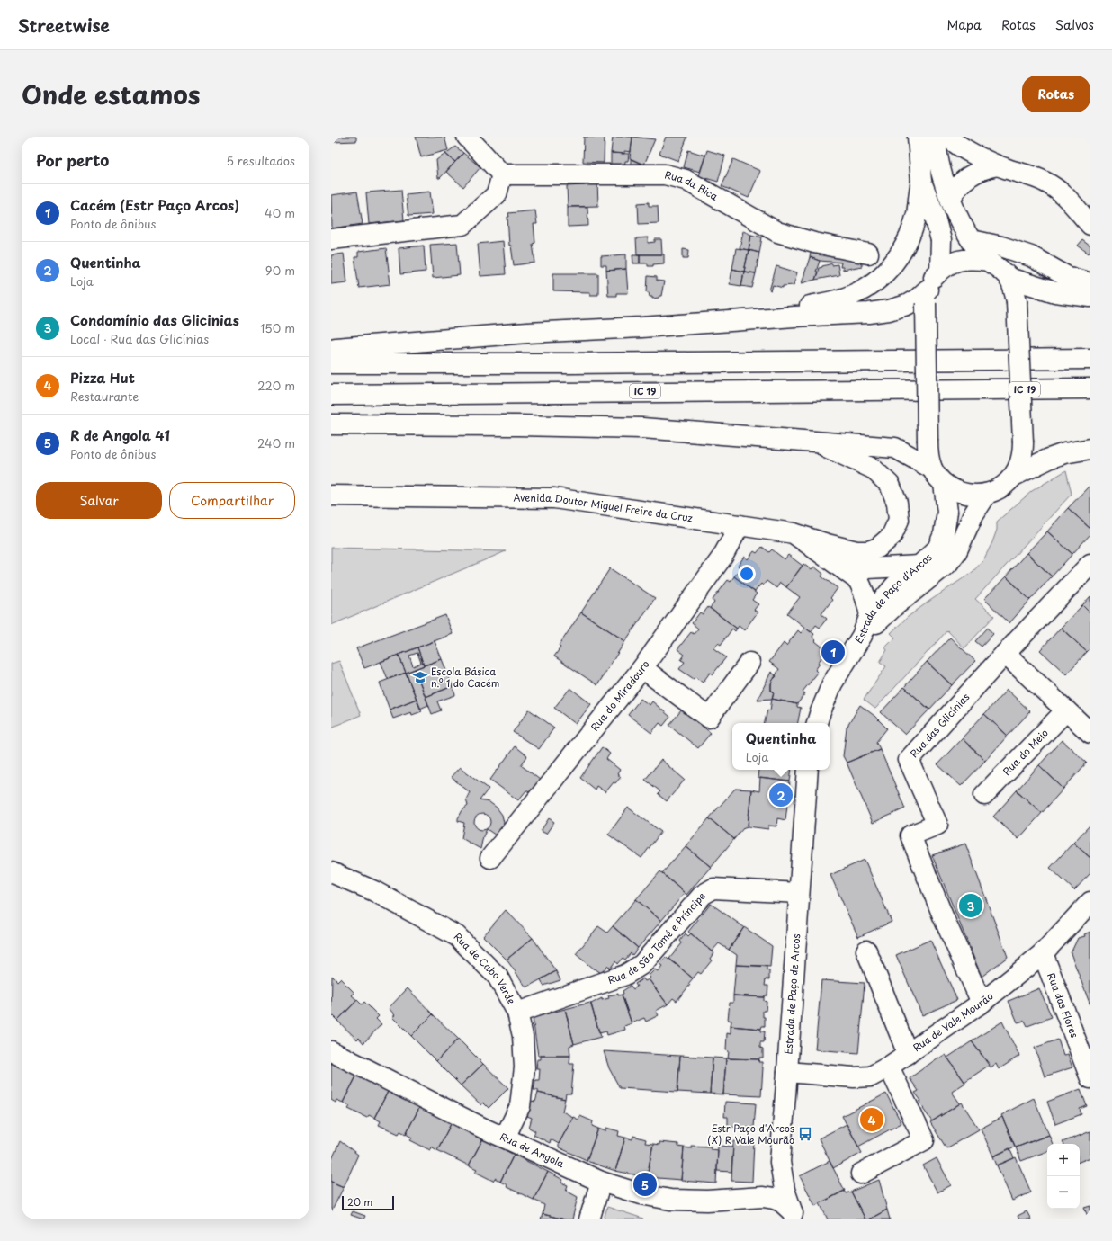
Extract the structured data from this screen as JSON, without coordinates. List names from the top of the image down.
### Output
{
  "streets": {
    "main road": [
      "Rua da Bica",
      "IC 19",
      "Avenida Doutor Miguel Freire da Cruz",
      "Estrada de Paço d'Arcos",
      "Rua do Miradouro",
      "Rua das Glicínias",
      "Rua do Meio",
      "Rua de São Tomé e Príncipe",
      "Rua de Cabo Verde",
      "Estrada de Paço de Arcos",
      "Rua das Flores",
      "Rua de Vale Mourão",
      "Rua de Angola"
    ]
  },
  "crossings": [
    ["Avenida Doutor Miguel Freire da Cruz", "Estrada de Paço d'Arcos"],
    ["Avenida Doutor Miguel Freire da Cruz", "Rua do Miradouro"],
    ["Rua das Glicínias", "Rua de Vale Mourão"],
    ["Rua de São Tomé e Príncipe", "Rua de Cabo Verde"],
    ["Rua de São Tomé e Príncipe", "Estrada de Paço de Arcos"],
    ["Rua de Cabo Verde", "Rua de Angola"],
    ["Estrada de Paço de Arcos", "Rua de Vale Mourão"],
    ["Estrada de Paço de Arcos", "Rua de Angola"],
    ["Rua das Flores", "Rua de Vale Mourão"]
  ],
  "places": {
    "school or university": ["Escola Básica n.º 1 do Cacém"],
    "bus stop": ["Estr Paço d'Arcos (X) R Vale Mourão"]
  },
  "scale_bar": "20 m",
  "page": {
    "header": "Streetwise",
    "nav": ["Mapa", "Rotas", "Salvos"],
    "title": "Onde estamos",
    "buttons": [
      "Rotas",
      ["Salvar", "Compartilhar"]
    ],
    "heading": ["Por perto", "5 resultados"],
    "list": [
      {
        "mark": "1",
        "name": "Cacém (Estr Paço Arcos)",
        "note": "Ponto de ônibus",
        "value": "40 m"
      },
      {
        "mark": "2",
        "name": "Quentinha",
        "note": "Loja",
        "value": "90 m"
      },
      {
        "mark": "3",
        "name": "Condomínio das Glicinias",
        "note": "Local · Rua das Glicínias",
        "value": "150 m"
      },
      {
        "mark": "4",
        "name": "Pizza Hut",
        "note": "Restaurante",
        "value": "220 m"
      },
      {
        "mark": "5",
        "name": "R de Angola 41",
        "note": "Ponto de ônibus",
        "value": "240 m"
      }
    ],
    "pins": [
      "1",
      "2",
      "3",
      "4",
      "5"
    ],
    "popup": ["Quentinha", "Loja"],
    "map_buttons": ["+", "−"],
    "scale": "20 m"
  }
}
